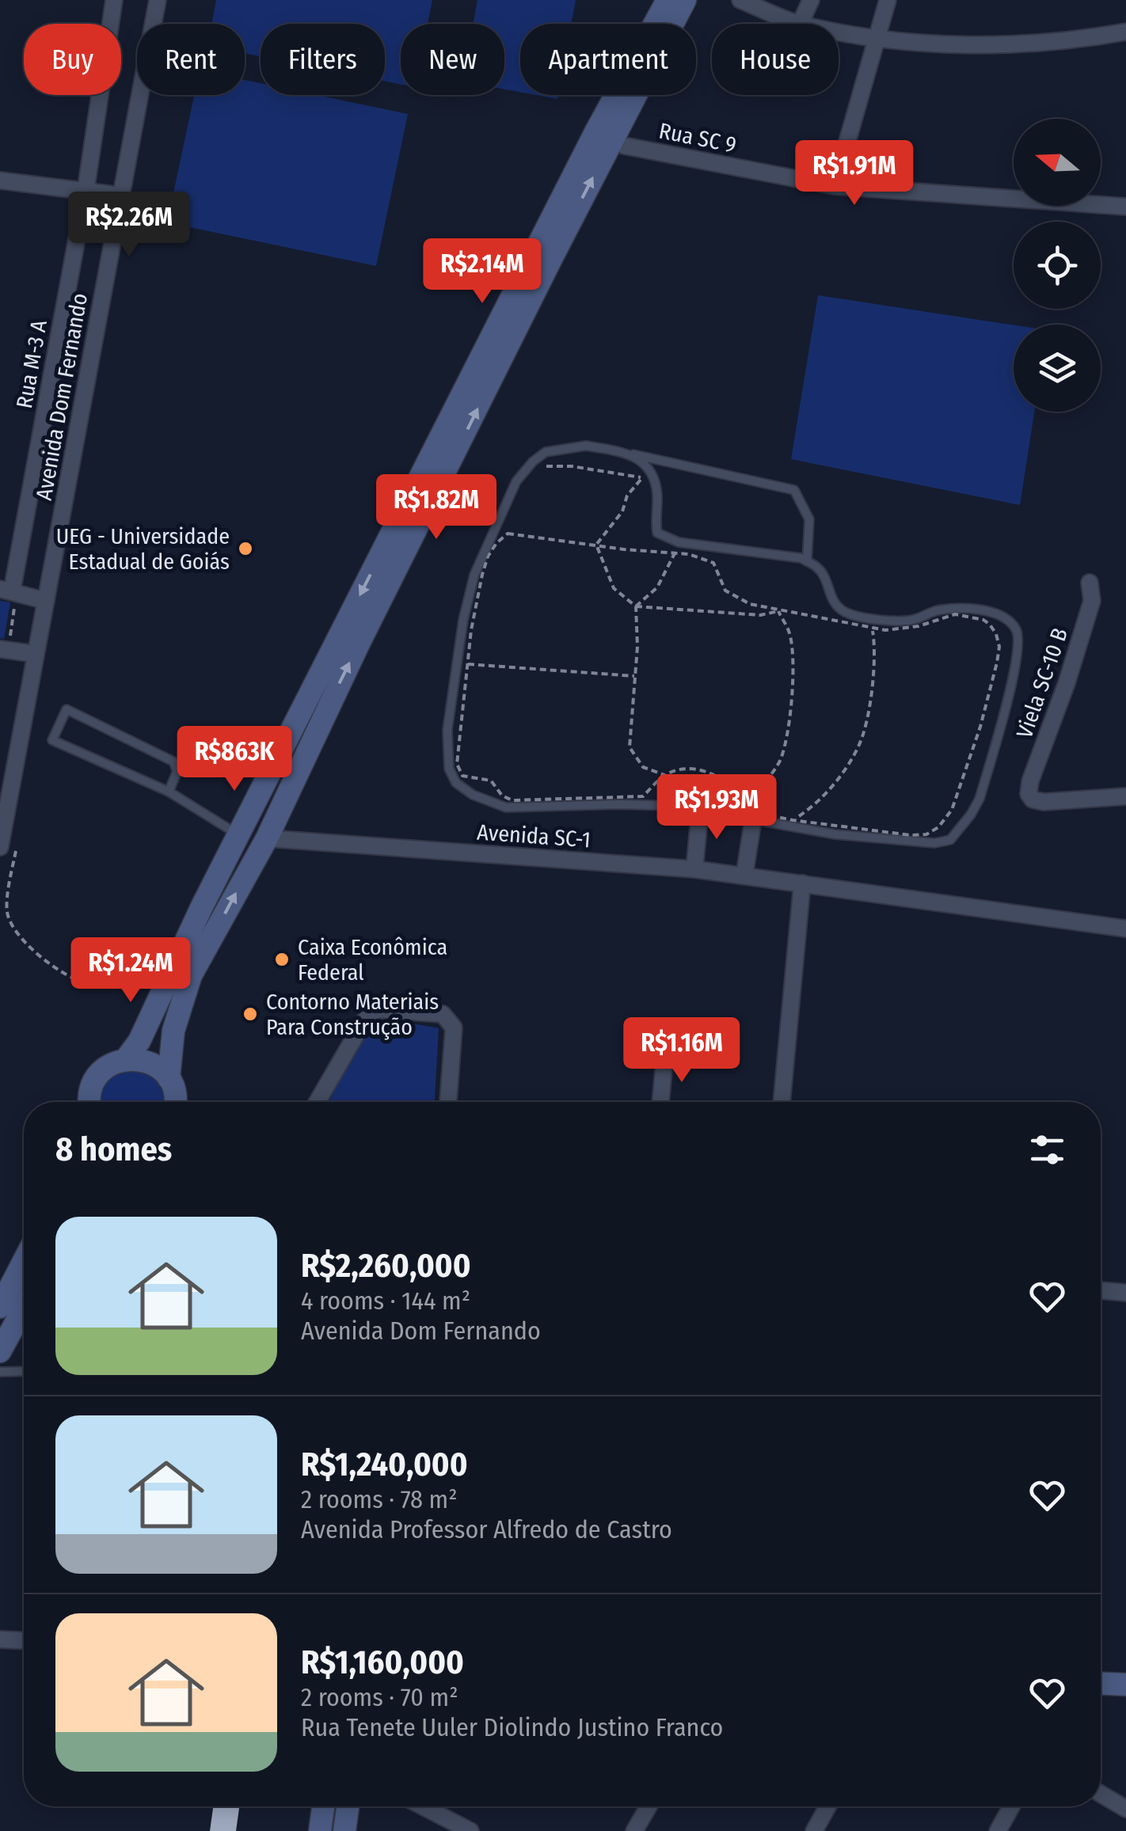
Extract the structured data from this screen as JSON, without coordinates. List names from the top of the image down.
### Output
{
  "streets": {
    "street": [
      "Rua SC 9",
      "Rua M-3 A",
      "Avenida Dom Fernando",
      "Viela SC-10 B",
      "Avenida SC-1"
    ]
  },
  "places": ["UEG - Universidade Estadual de Goiás", "Caixa Econômica Federal", "Contorno Materiais Para Construção"],
  "north": "left",
  "page": {
    "chip": [
      "Buy",
      "Rent",
      "Filters",
      "New",
      "Apartment",
      "House"
    ],
    "price": [
      "R$1.91M",
      "R$2.26M",
      "R$2.14M",
      "R$1.82M",
      "R$863K",
      "R$1.93M",
      "R$1.24M",
      "R$1.16M"
    ],
    "heading": "8 homes",
    "list": [
      {
        "name": "R$2,260,000",
        "note": "4 rooms · 144 m² · Avenida Dom Fernando"
      },
      {
        "name": "R$1,240,000",
        "note": "2 rooms · 78 m² · Avenida Professor Alfredo de Castro"
      },
      {
        "name": "R$1,160,000",
        "note": "2 rooms · 70 m² · Rua Tenete Uuler Diolindo Justino Franco"
      }
    ]
  }
}
